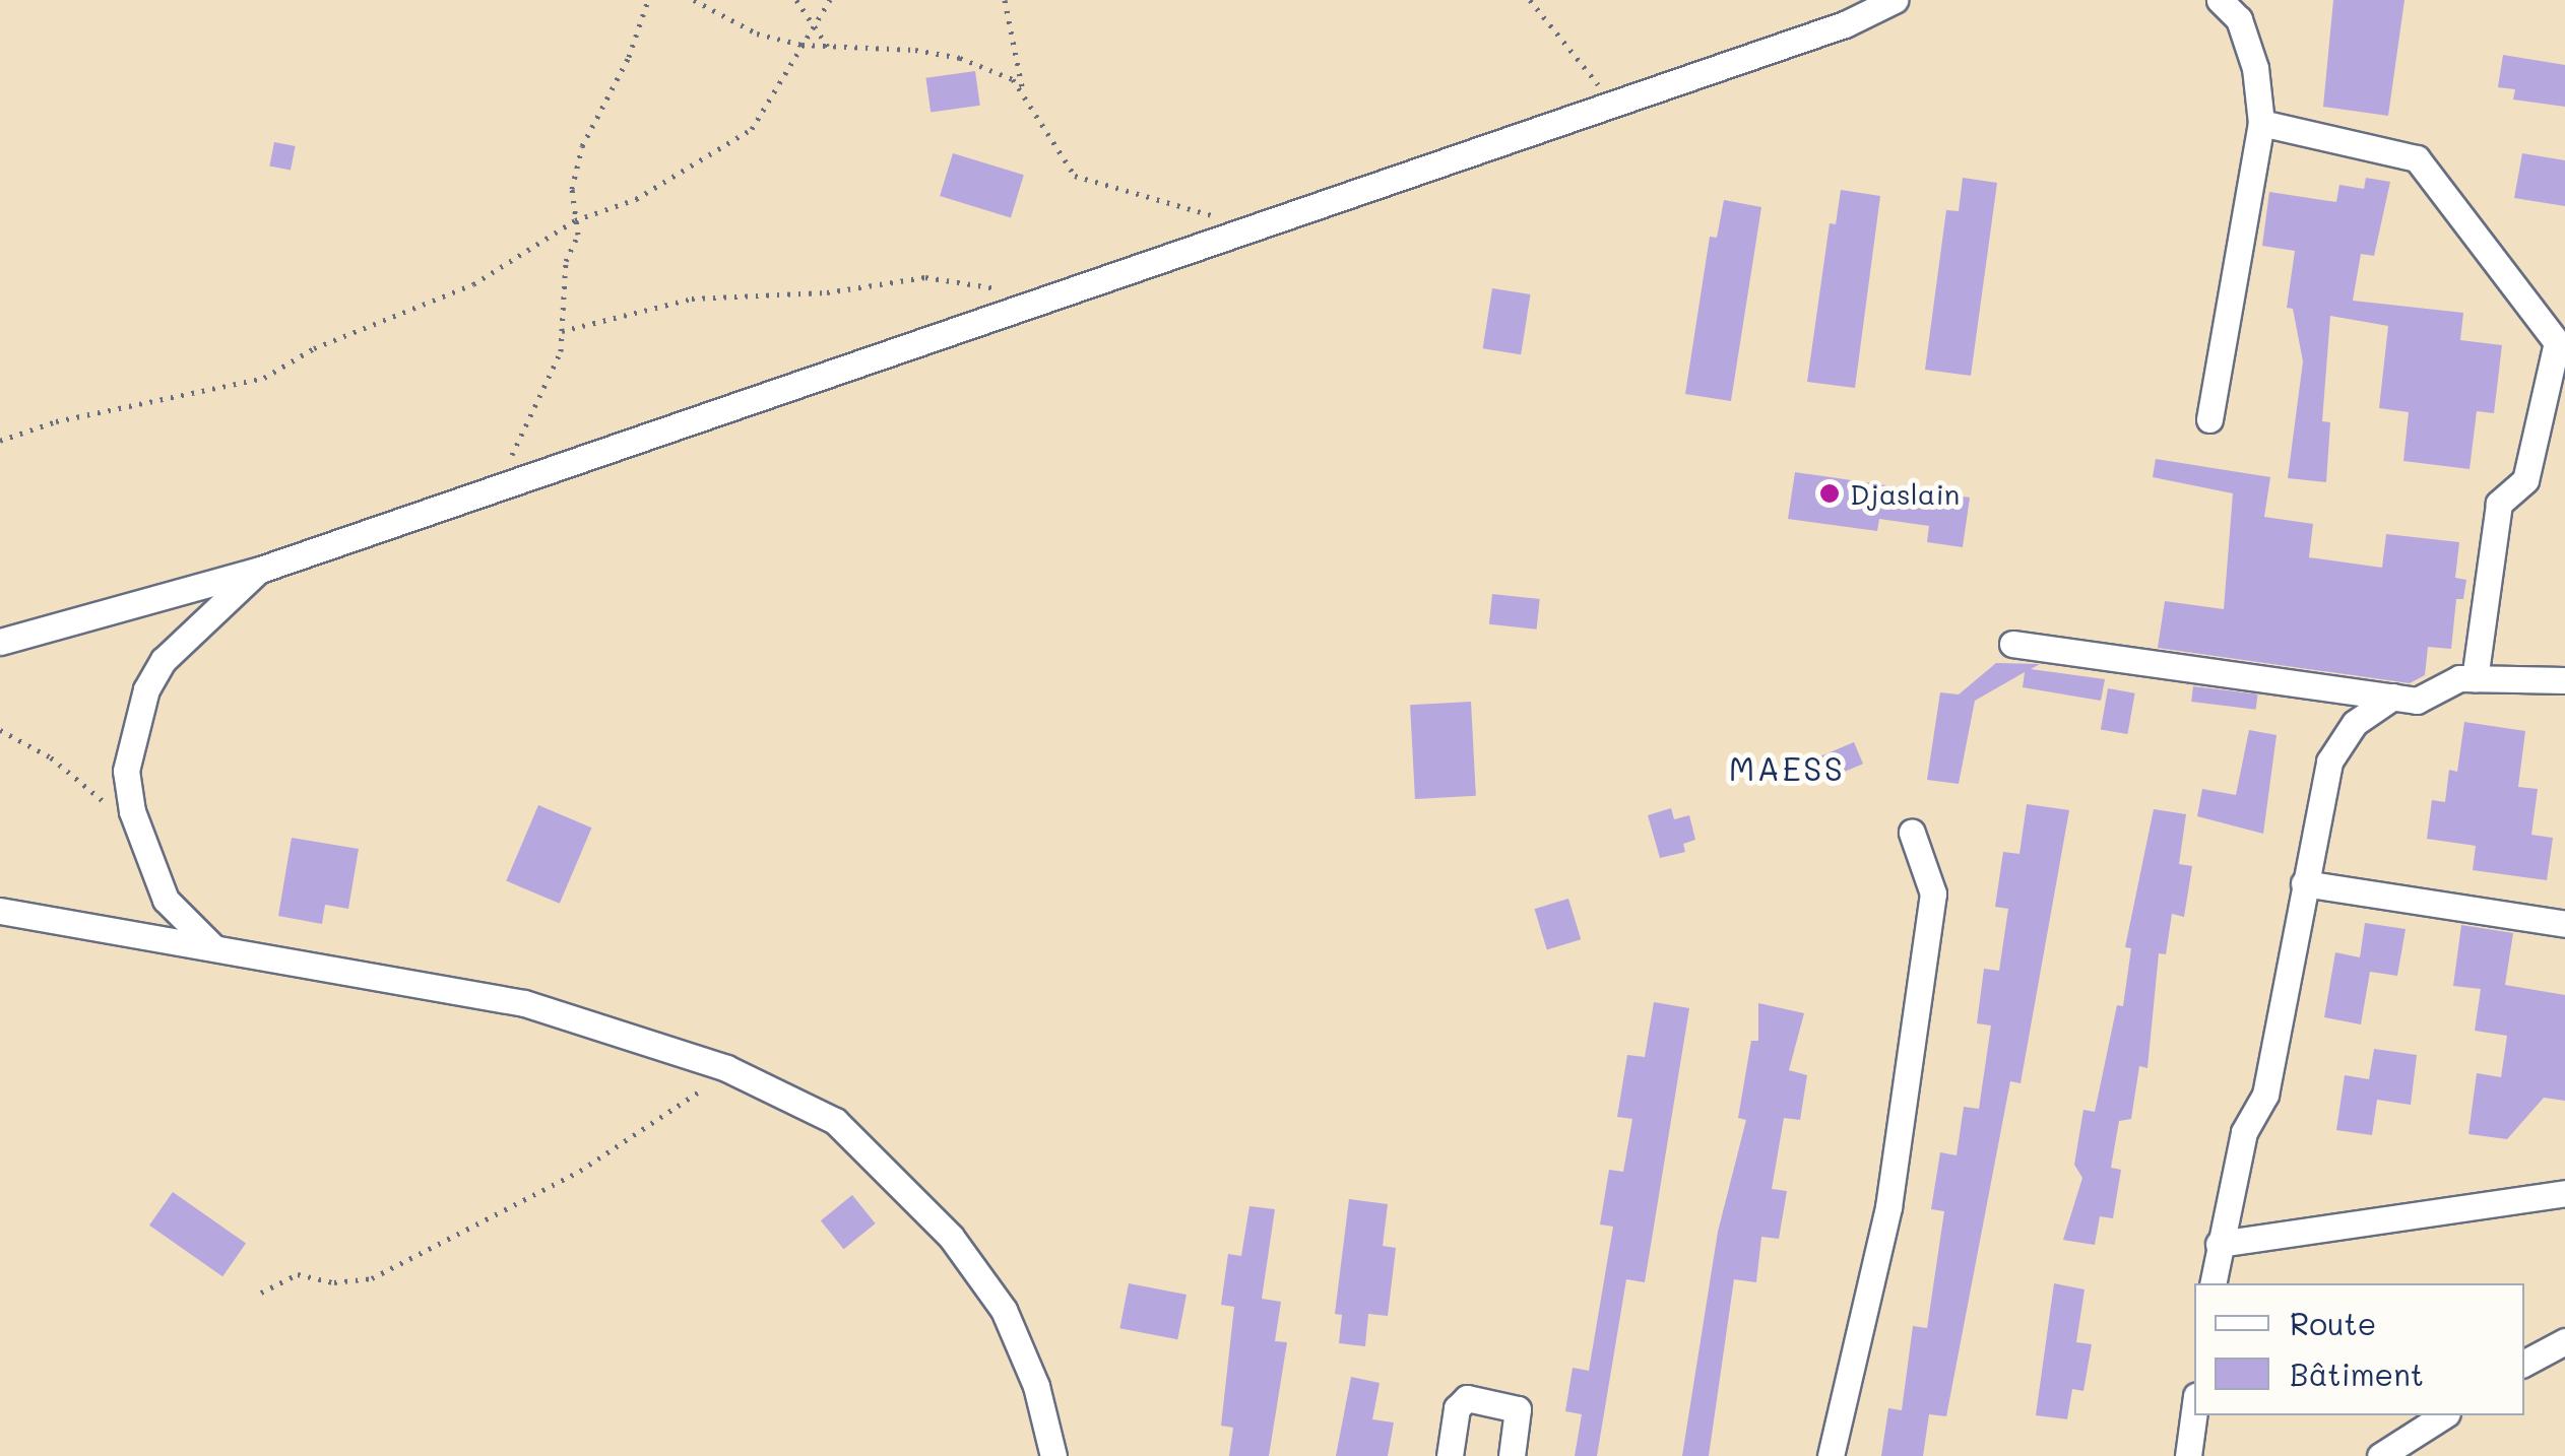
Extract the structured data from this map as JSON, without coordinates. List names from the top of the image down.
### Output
{
  "districts": ["MAESS"],
  "places": ["Djaslain"],
  "legend": ["Route", "Bâtiment"]
}
